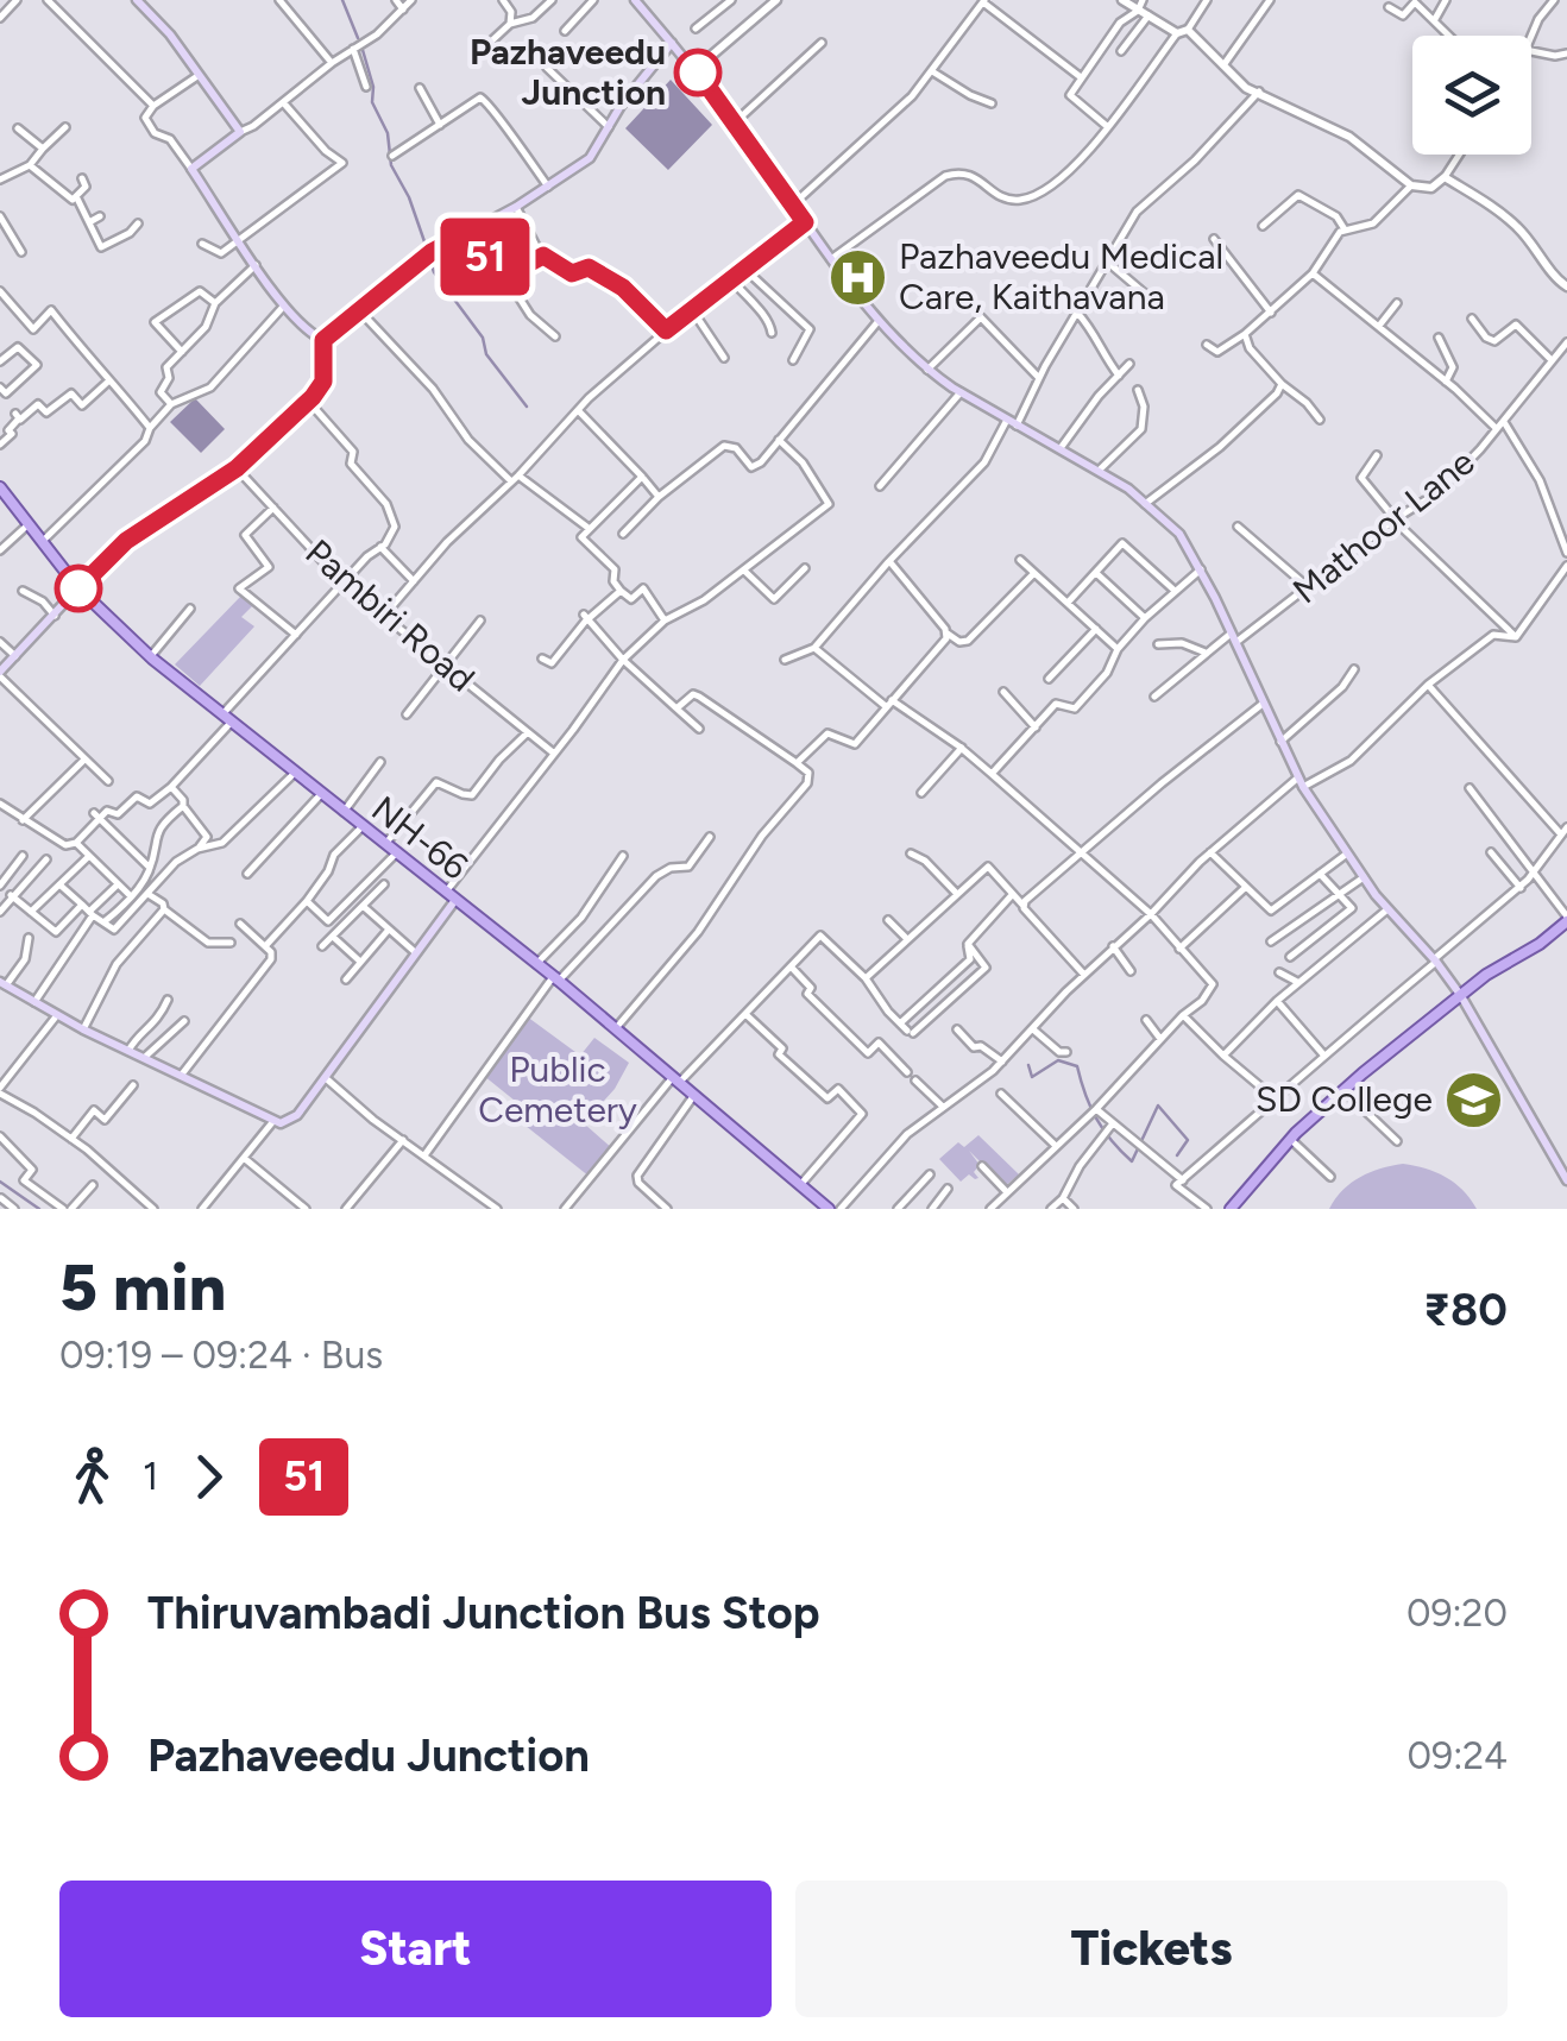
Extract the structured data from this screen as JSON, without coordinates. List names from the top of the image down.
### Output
{
  "streets": {
    "main road": ["NH-66"],
    "street": ["Mathoor Lane", "Pambiri Road"]
  },
  "parks": ["Public Cemetery"],
  "places": {
    "other": ["Pazhaveedu Junction"],
    "hospital": ["Pazhaveedu Medical Care, Kaithavana"],
    "school or university": ["SD College"]
  },
  "lines": ["bus line 51"],
  "page": {
    "on_map": "51",
    "heading": ["5 min", "09:19 – 09:24 · Bus", "₹80"],
    "legs": ["1", "51"],
    "list": [
      {
        "name": "Thiruvambadi Junction Bus Stop",
        "value": "09:20"
      },
      {
        "name": "Pazhaveedu Junction",
        "value": "09:24"
      }
    ],
    "buttons": ["Start", "Tickets"]
  }
}
